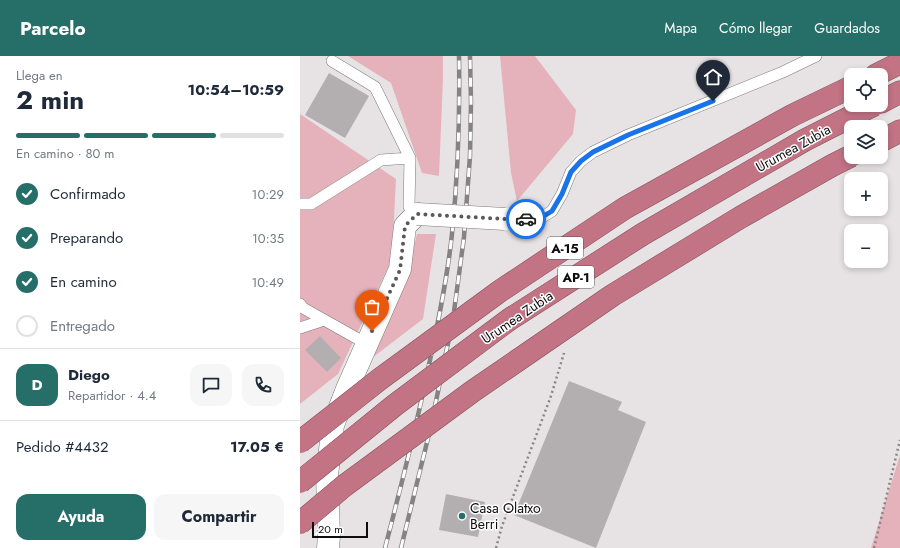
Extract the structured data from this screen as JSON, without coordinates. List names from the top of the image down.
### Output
{
  "streets": {
    "highway": ["Urumea Zubia", "A-15", "AP-1"]
  },
  "places": ["Casa Olatxo Berri"],
  "scale_bar": "20 m",
  "page": {
    "header": "Parcelo",
    "nav": ["Mapa", "Cómo llegar", "Guardados"],
    "heading": ["2 min", "Llega en", "10:54–10:59"],
    "panel": [
      "Diego",
      "Repartidor · 4.4",
      "Pedido #4432",
      "17.05 €"
    ],
    "map_buttons": ["+", "−"],
    "bar": "En camino · 80 m",
    "list": [
      ["Confirmado", "10:29"],
      ["Preparando", "10:35"],
      ["En camino", "10:49"],
      "Entregado"
    ],
    "round": "D",
    "buttons": ["Ayuda", "Compartir"],
    "scale": "20 m"
  }
}
